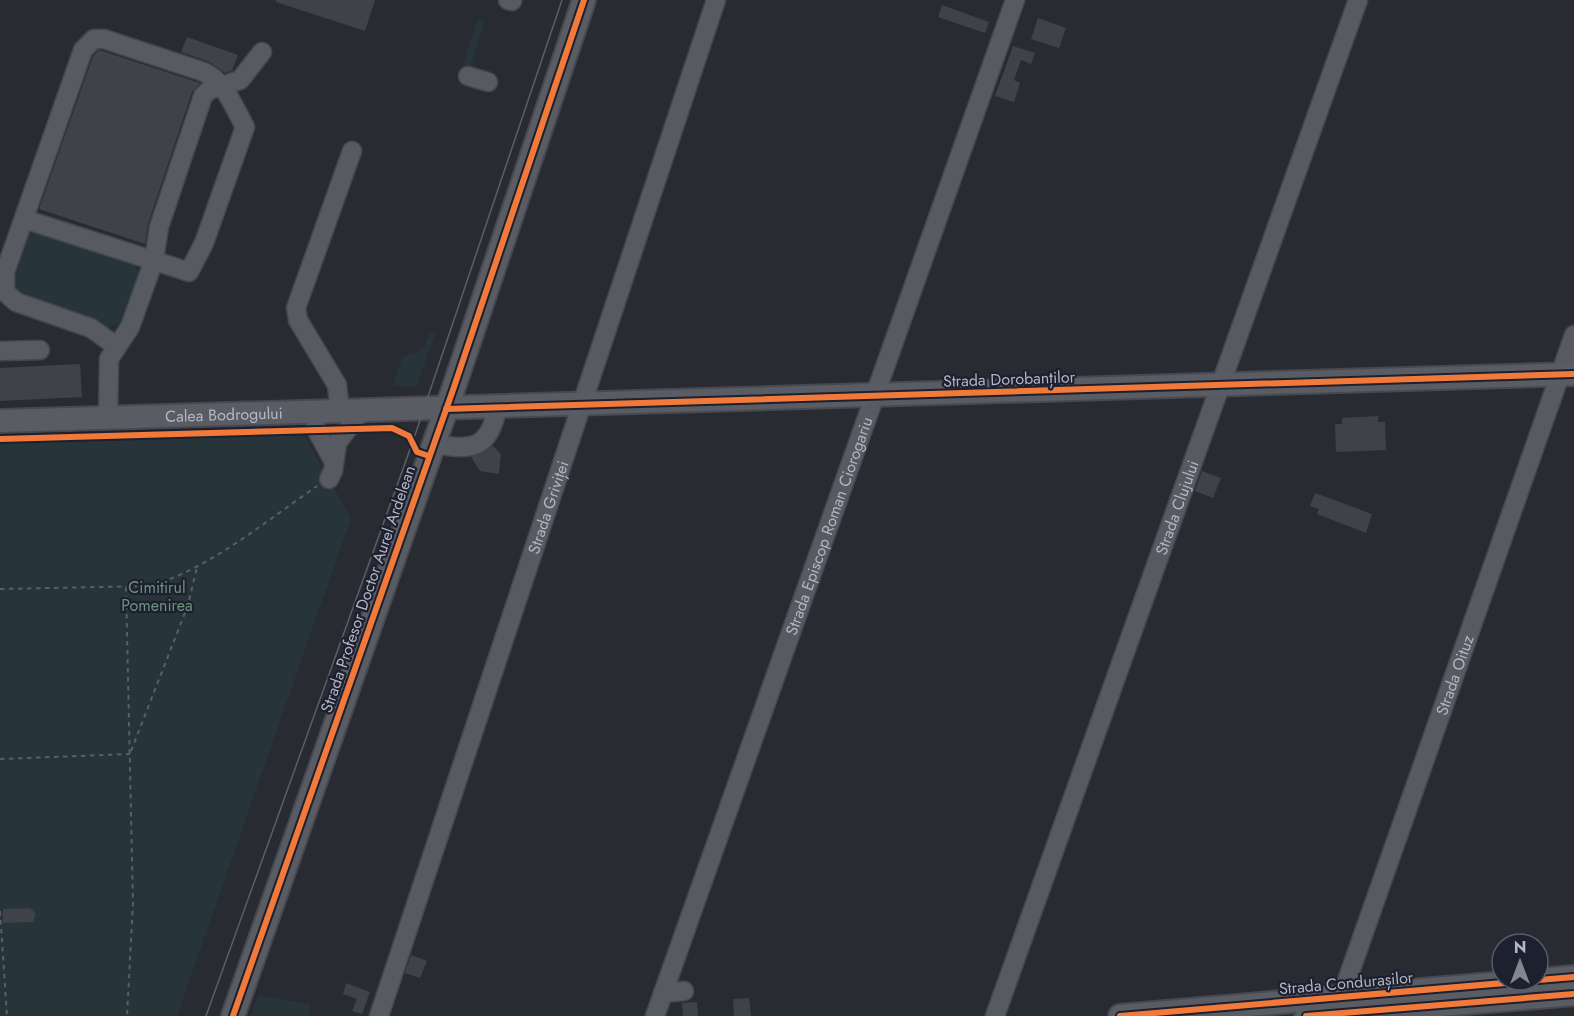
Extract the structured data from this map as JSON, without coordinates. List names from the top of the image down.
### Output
{
  "streets": {
    "main road": [
      "Strada Dorobanților",
      "Calea Bodrogului",
      "Strada Profesor Doctor Aurel Ardelean",
      "Strada Condurașilor"
    ],
    "street": [
      "Strada Griviței",
      "Strada Clujului",
      "Strada Episcop Roman Ciorogariu",
      "Strada Oituz"
    ]
  },
  "crossings": [
    ["Strada Dorobanților", "Calea Bodrogului"],
    ["Strada Dorobanților", "Strada Griviței"],
    ["Strada Dorobanților", "Strada Clujului"],
    ["Strada Dorobanților", "Strada Episcop Roman Ciorogariu"],
    ["Strada Dorobanților", "Strada Profesor Doctor Aurel Ardelean"],
    ["Strada Dorobanților", "Strada Oituz"],
    ["Calea Bodrogului", "Strada Profesor Doctor Aurel Ardelean"],
    ["Strada Oituz", "Strada Condurașilor"]
  ],
  "parks": ["Cimitirul Pomenirea"],
  "north": "top"
}
